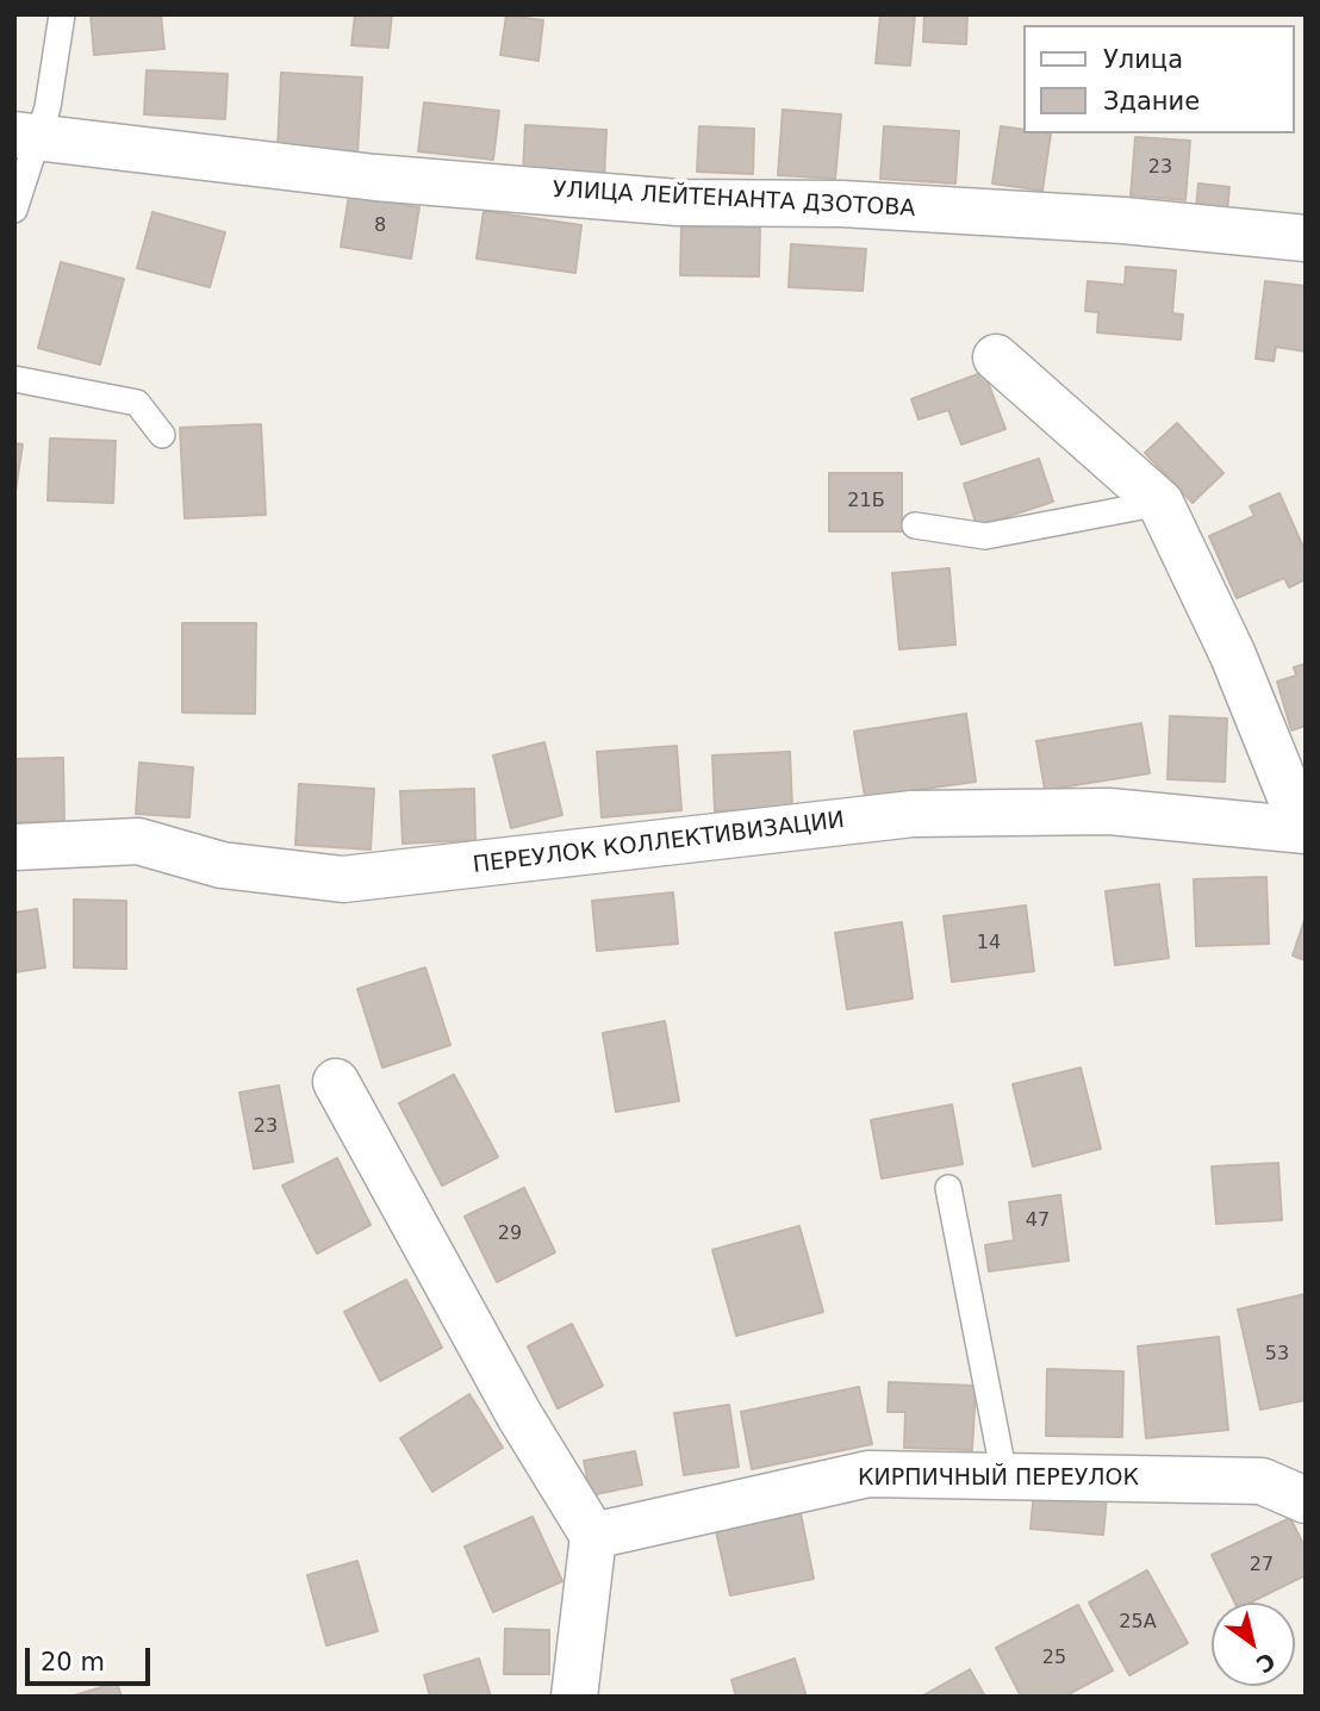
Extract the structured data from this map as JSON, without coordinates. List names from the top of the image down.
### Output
{
  "streets": {
    "street": ["УЛИЦА ЛЕЙТЕНАНТА ДЗОТОВА", "ПЕРЕУЛОК КОЛЛЕКТИВИЗАЦИИ", "КИРПИЧНЫЙ ПЕРЕУЛОК"]
  },
  "house_numbers": [
    "23",
    "8",
    "21Б",
    "14",
    "23",
    "47",
    "29",
    "53",
    "27",
    "25А",
    "25"
  ],
  "legend": ["Улица", "Здание"],
  "scale_bar": "20 m",
  "north": "bottom right"
}
